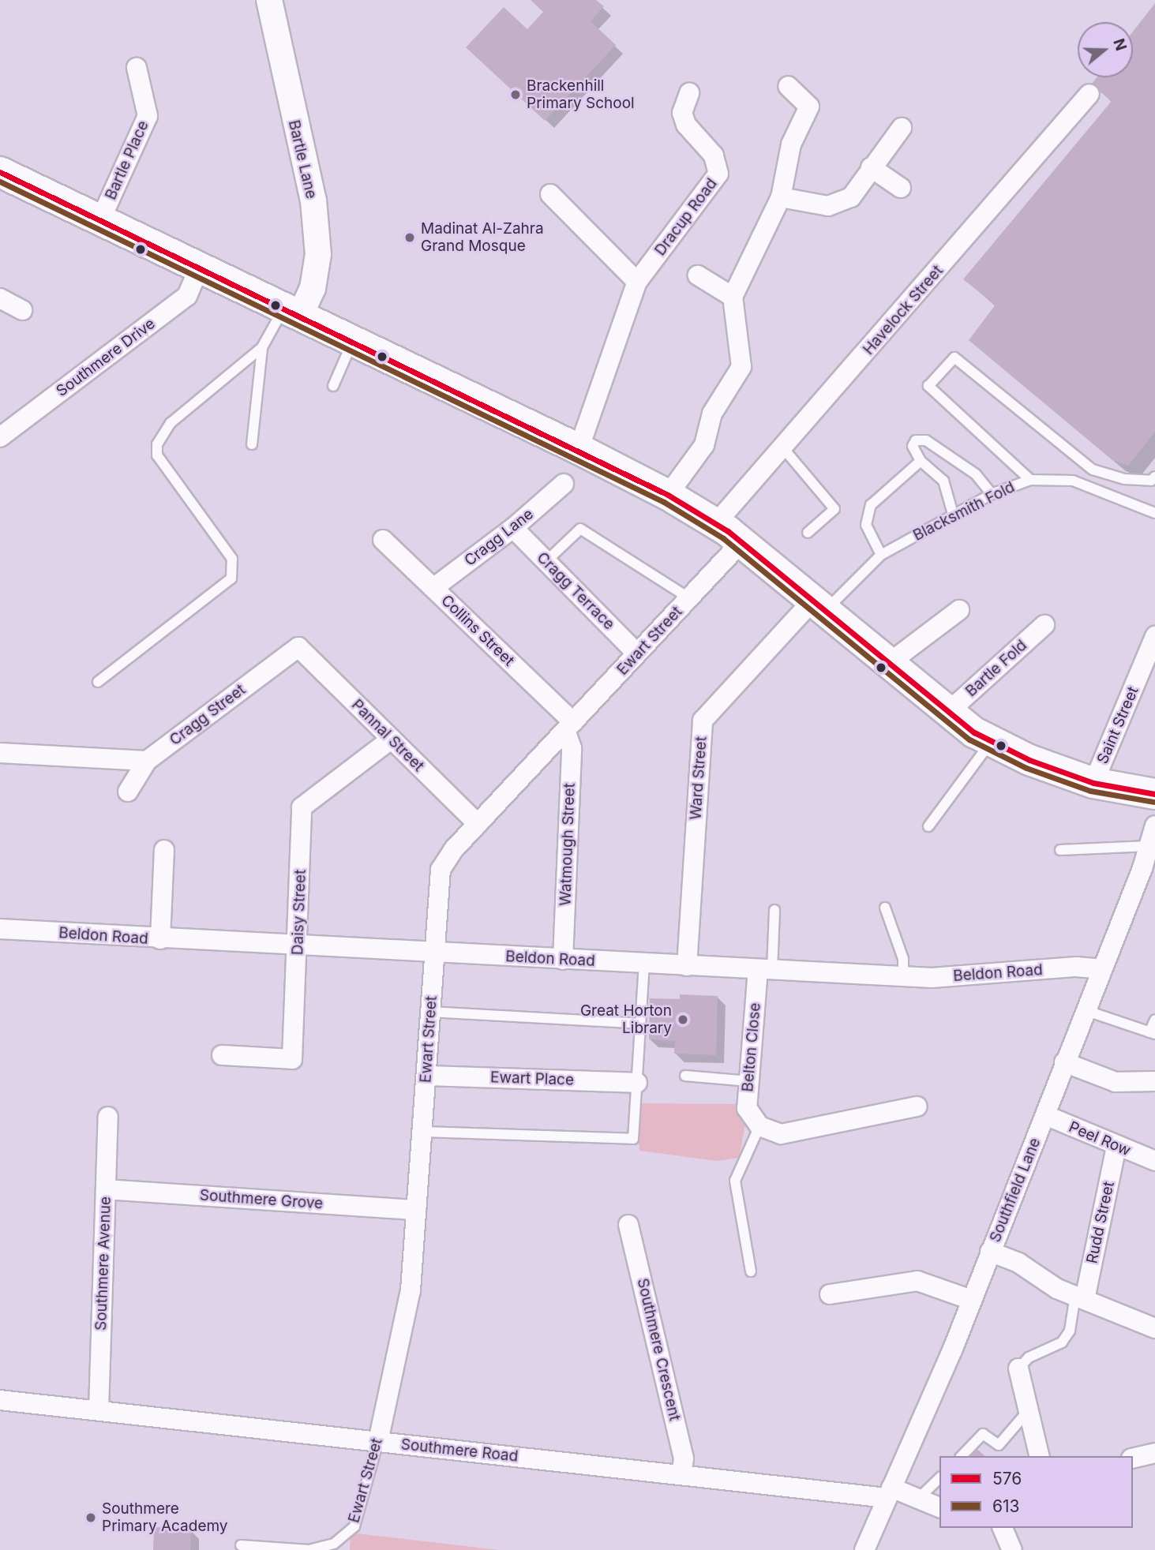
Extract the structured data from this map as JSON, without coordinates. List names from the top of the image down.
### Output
{
  "streets": {
    "street": [
      "Bartle Lane",
      "Bartle Place",
      "Dracup Road",
      "Havelock Street",
      "Southmere Drive",
      "Cragg Lane",
      "Cragg Terrace",
      "Collins Street",
      "Ewart Street",
      "Bartle Fold",
      "Cragg Street",
      "Saint Street",
      "Pannal Street",
      "Ward Street",
      "Watmough Street",
      "Daisy Street",
      "Beldon Road",
      "Belton Close",
      "Ewart Place",
      "Peel Row",
      "Southfield Lane",
      "Southmere Grove",
      "Rudd Street",
      "Southmere Avenue",
      "Southmere Crescent",
      "Southmere Road"
    ],
    "lane": ["Blacksmith Fold"]
  },
  "crossings": [
    ["Blacksmith Fold", "Ward Street"],
    ["Cragg Lane", "Cragg Terrace"],
    ["Cragg Lane", "Collins Street"],
    ["Cragg Terrace", "Ewart Street"],
    ["Collins Street", "Ewart Street"],
    ["Collins Street", "Watmough Street"],
    ["Ewart Street", "Pannal Street"],
    ["Ewart Street", "Watmough Street"],
    ["Ewart Street", "Beldon Road"],
    ["Ewart Street", "Ewart Place"],
    ["Ewart Street", "Southmere Grove"],
    ["Ewart Street", "Southmere Road"],
    ["Cragg Street", "Pannal Street"],
    ["Pannal Street", "Daisy Street"],
    ["Ward Street", "Beldon Road"],
    ["Watmough Street", "Beldon Road"],
    ["Daisy Street", "Beldon Road"],
    ["Beldon Road", "Belton Close"],
    ["Beldon Road", "Southfield Lane"],
    ["Peel Row", "Southfield Lane"],
    ["Peel Row", "Rudd Street"],
    ["Southfield Lane", "Southmere Road"],
    ["Southmere Grove", "Southmere Avenue"],
    ["Southmere Avenue", "Southmere Road"],
    ["Southmere Crescent", "Southmere Road"]
  ],
  "places": [
    "Brackenhill Primary School",
    "Madinat Al-Zahra Grand Mosque",
    "Great Horton Library",
    "Southmere Primary Academy"
  ],
  "lines": ["transit line 576", "transit line 613"],
  "legend": ["576", "613"],
  "north": "right"
}
